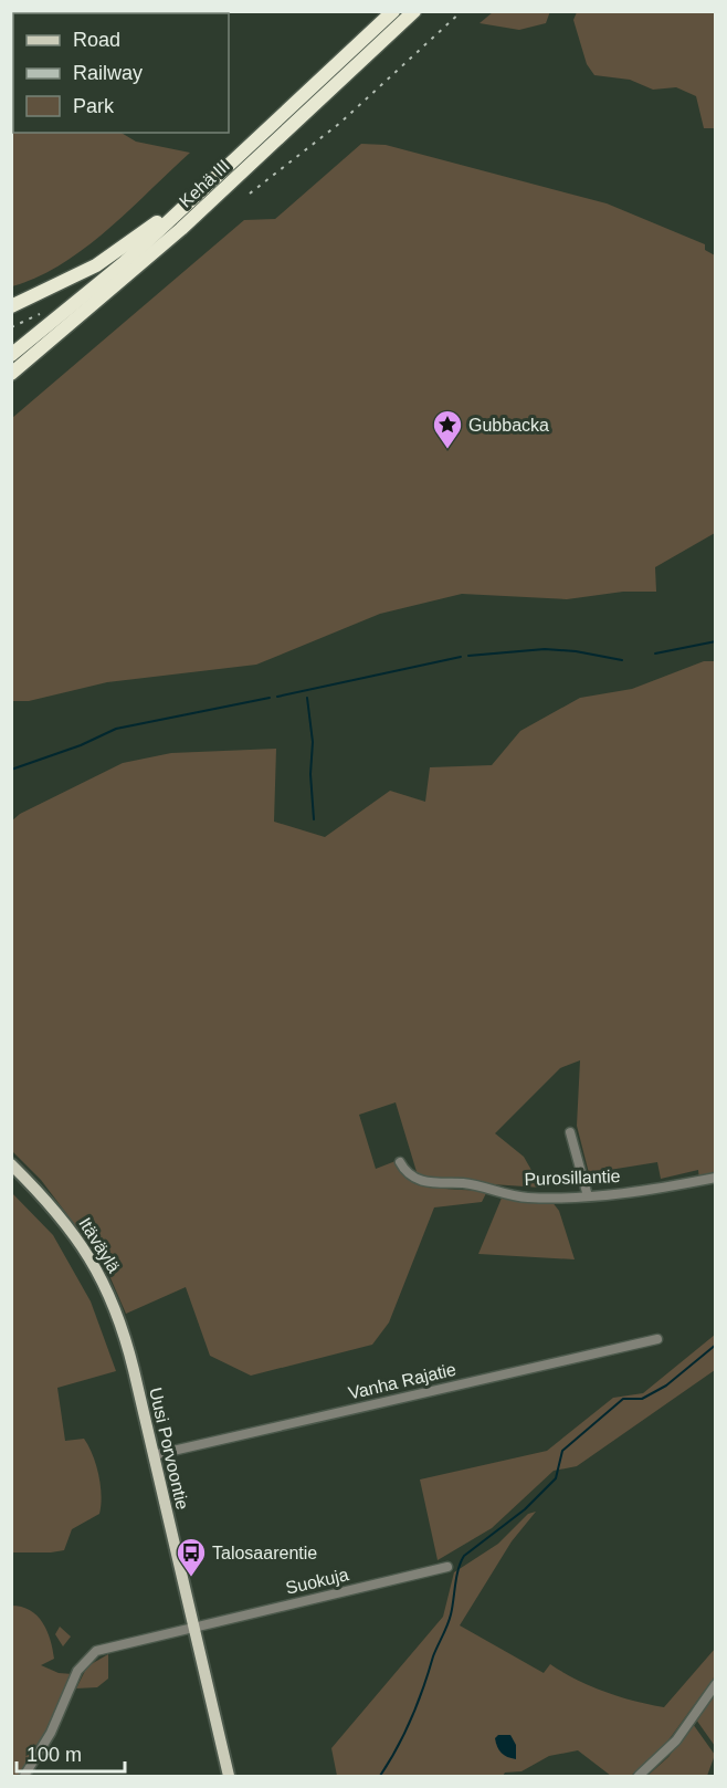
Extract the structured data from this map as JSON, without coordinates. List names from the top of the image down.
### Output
{
  "streets": {
    "highway": ["Kehä III"],
    "main road": ["Itäväylä", "Uusi Porvoontie"],
    "street": ["Purosillantie", "Vanha Rajatie", "Suokuja"]
  },
  "crossings": [
    ["Itäväylä", "Uusi Porvoontie"],
    ["Vanha Rajatie", "Uusi Porvoontie"],
    ["Uusi Porvoontie", "Suokuja"]
  ],
  "places": {
    "place": ["Gubbacka"],
    "bus stop": ["Talosaarentie"]
  },
  "legend": ["Road", "Railway", "Park"],
  "scale_bar": "100 m"
}
